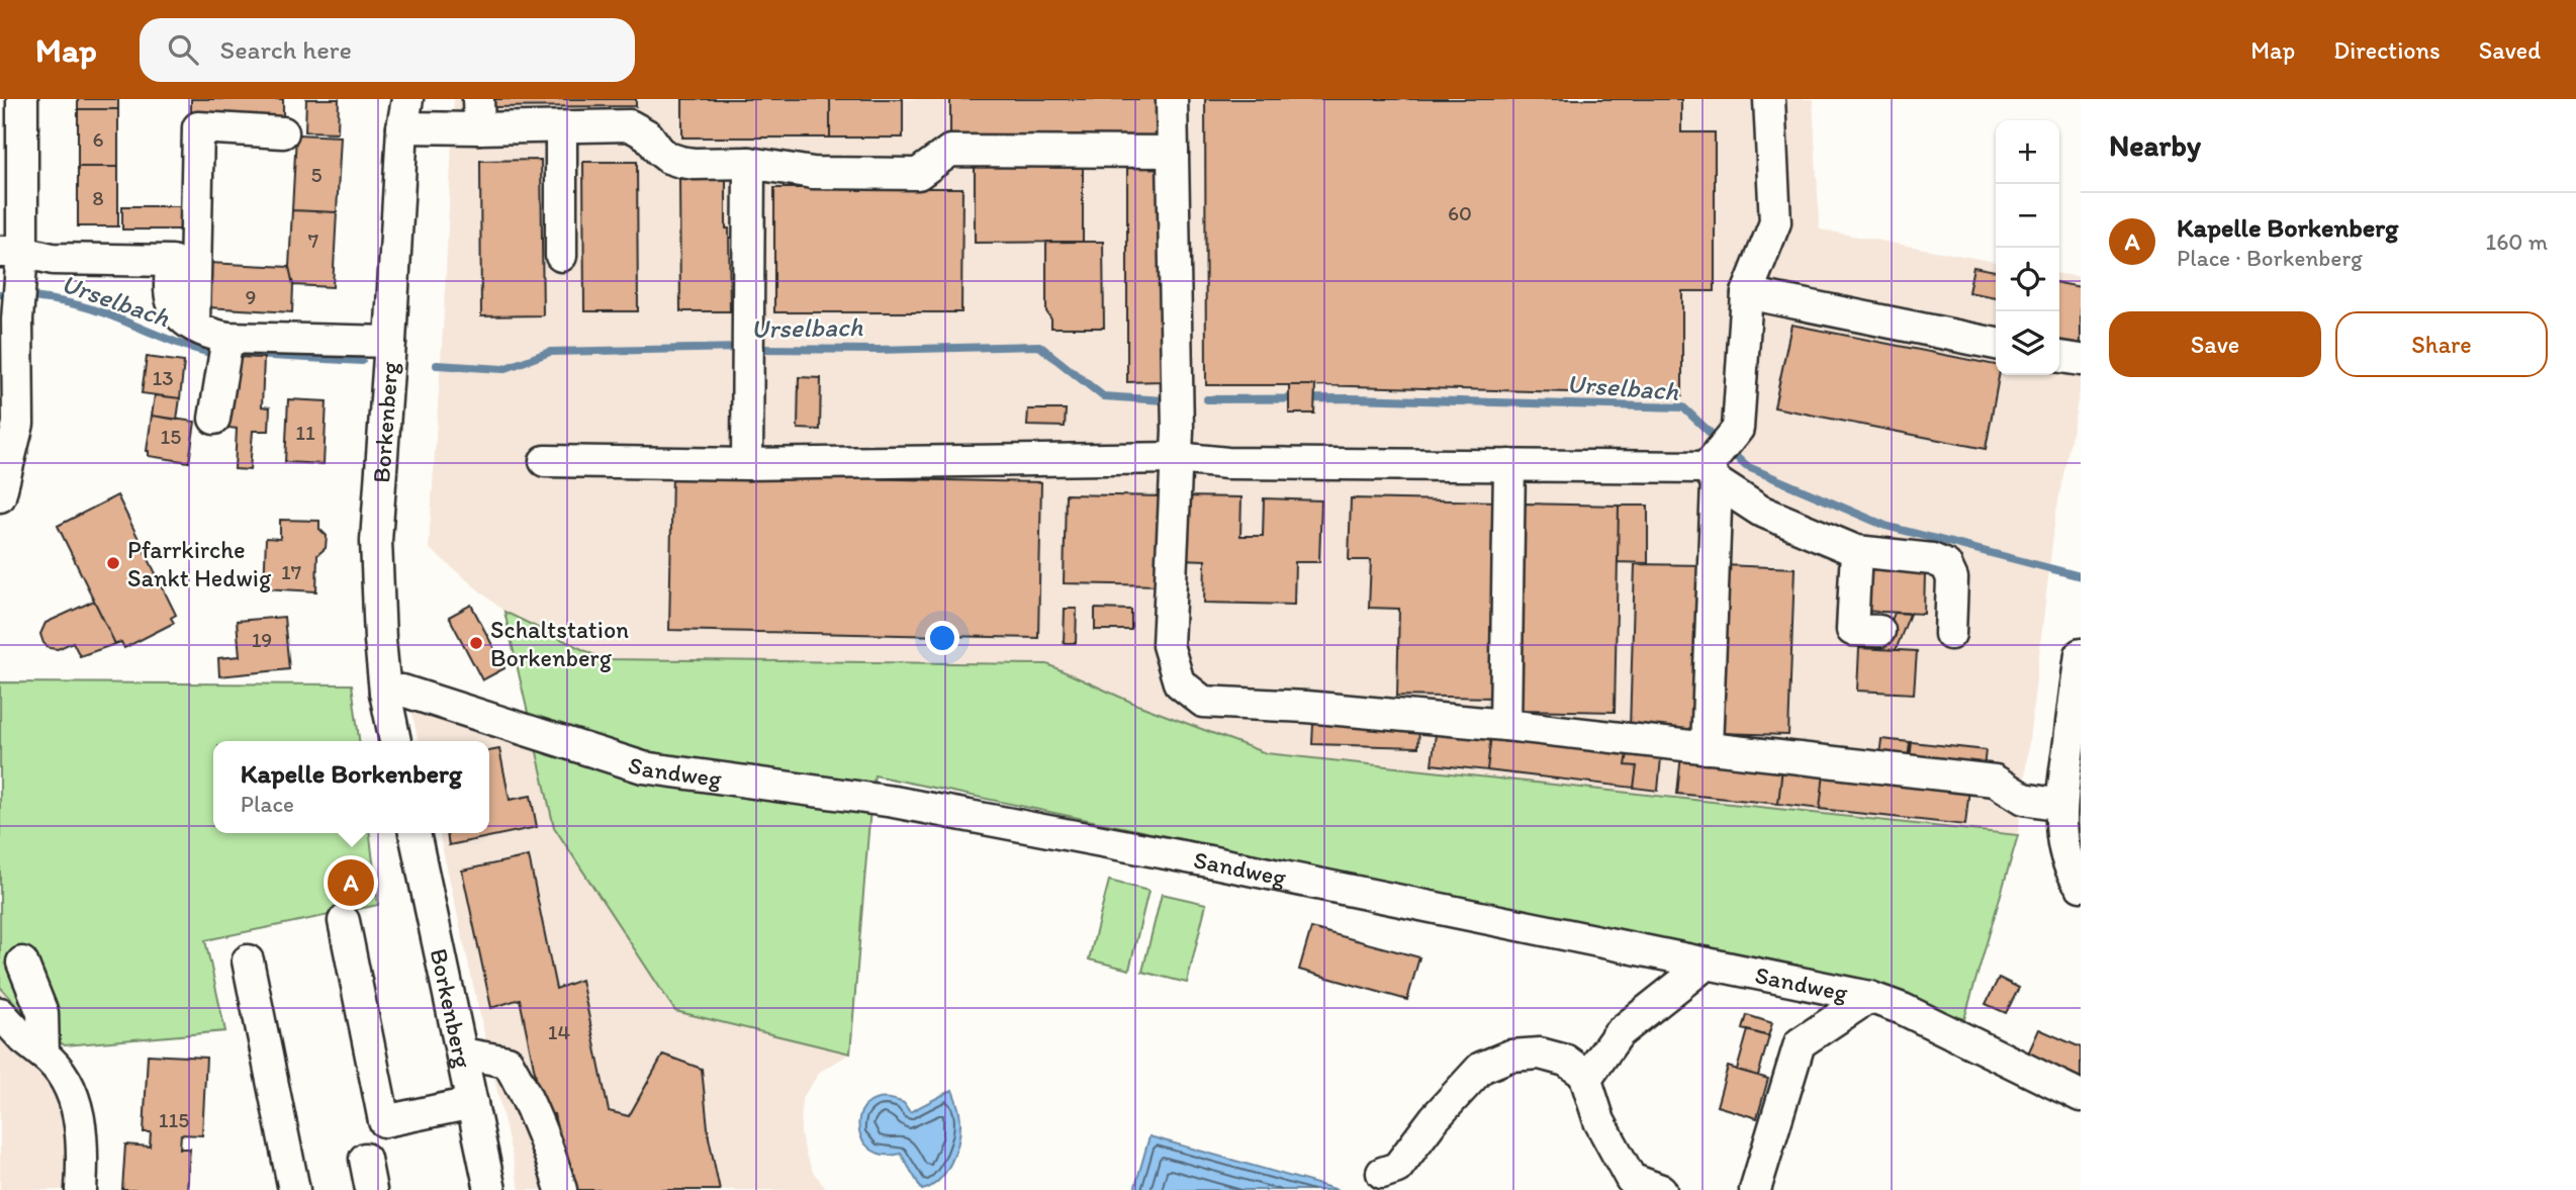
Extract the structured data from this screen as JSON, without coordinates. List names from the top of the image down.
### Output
{
  "streets": {
    "street": ["Borkenberg", "Sandweg"]
  },
  "crossings": [
    ["Borkenberg", "Sandweg"]
  ],
  "water": ["Urselbach"],
  "places": ["Pfarrkirche Sankt Hedwig", "Schaltstation Borkenberg"],
  "house_numbers": [
    "6",
    "5",
    "8",
    "60",
    "7",
    "9",
    "13",
    "11",
    "15",
    "17",
    "19",
    "14",
    "115"
  ],
  "page": {
    "header": "Map",
    "search": "Search here",
    "nav": ["Map", "Directions", "Saved"],
    "heading": "Nearby",
    "map_buttons": ["+", "−"],
    "list": [
      {
        "mark": "A",
        "name": "Kapelle Borkenberg",
        "note": "Place · Borkenberg",
        "value": "160 m"
      }
    ],
    "buttons": ["Save", "Share"],
    "popup": ["Kapelle Borkenberg", "Place"],
    "pins": "A"
  }
}
